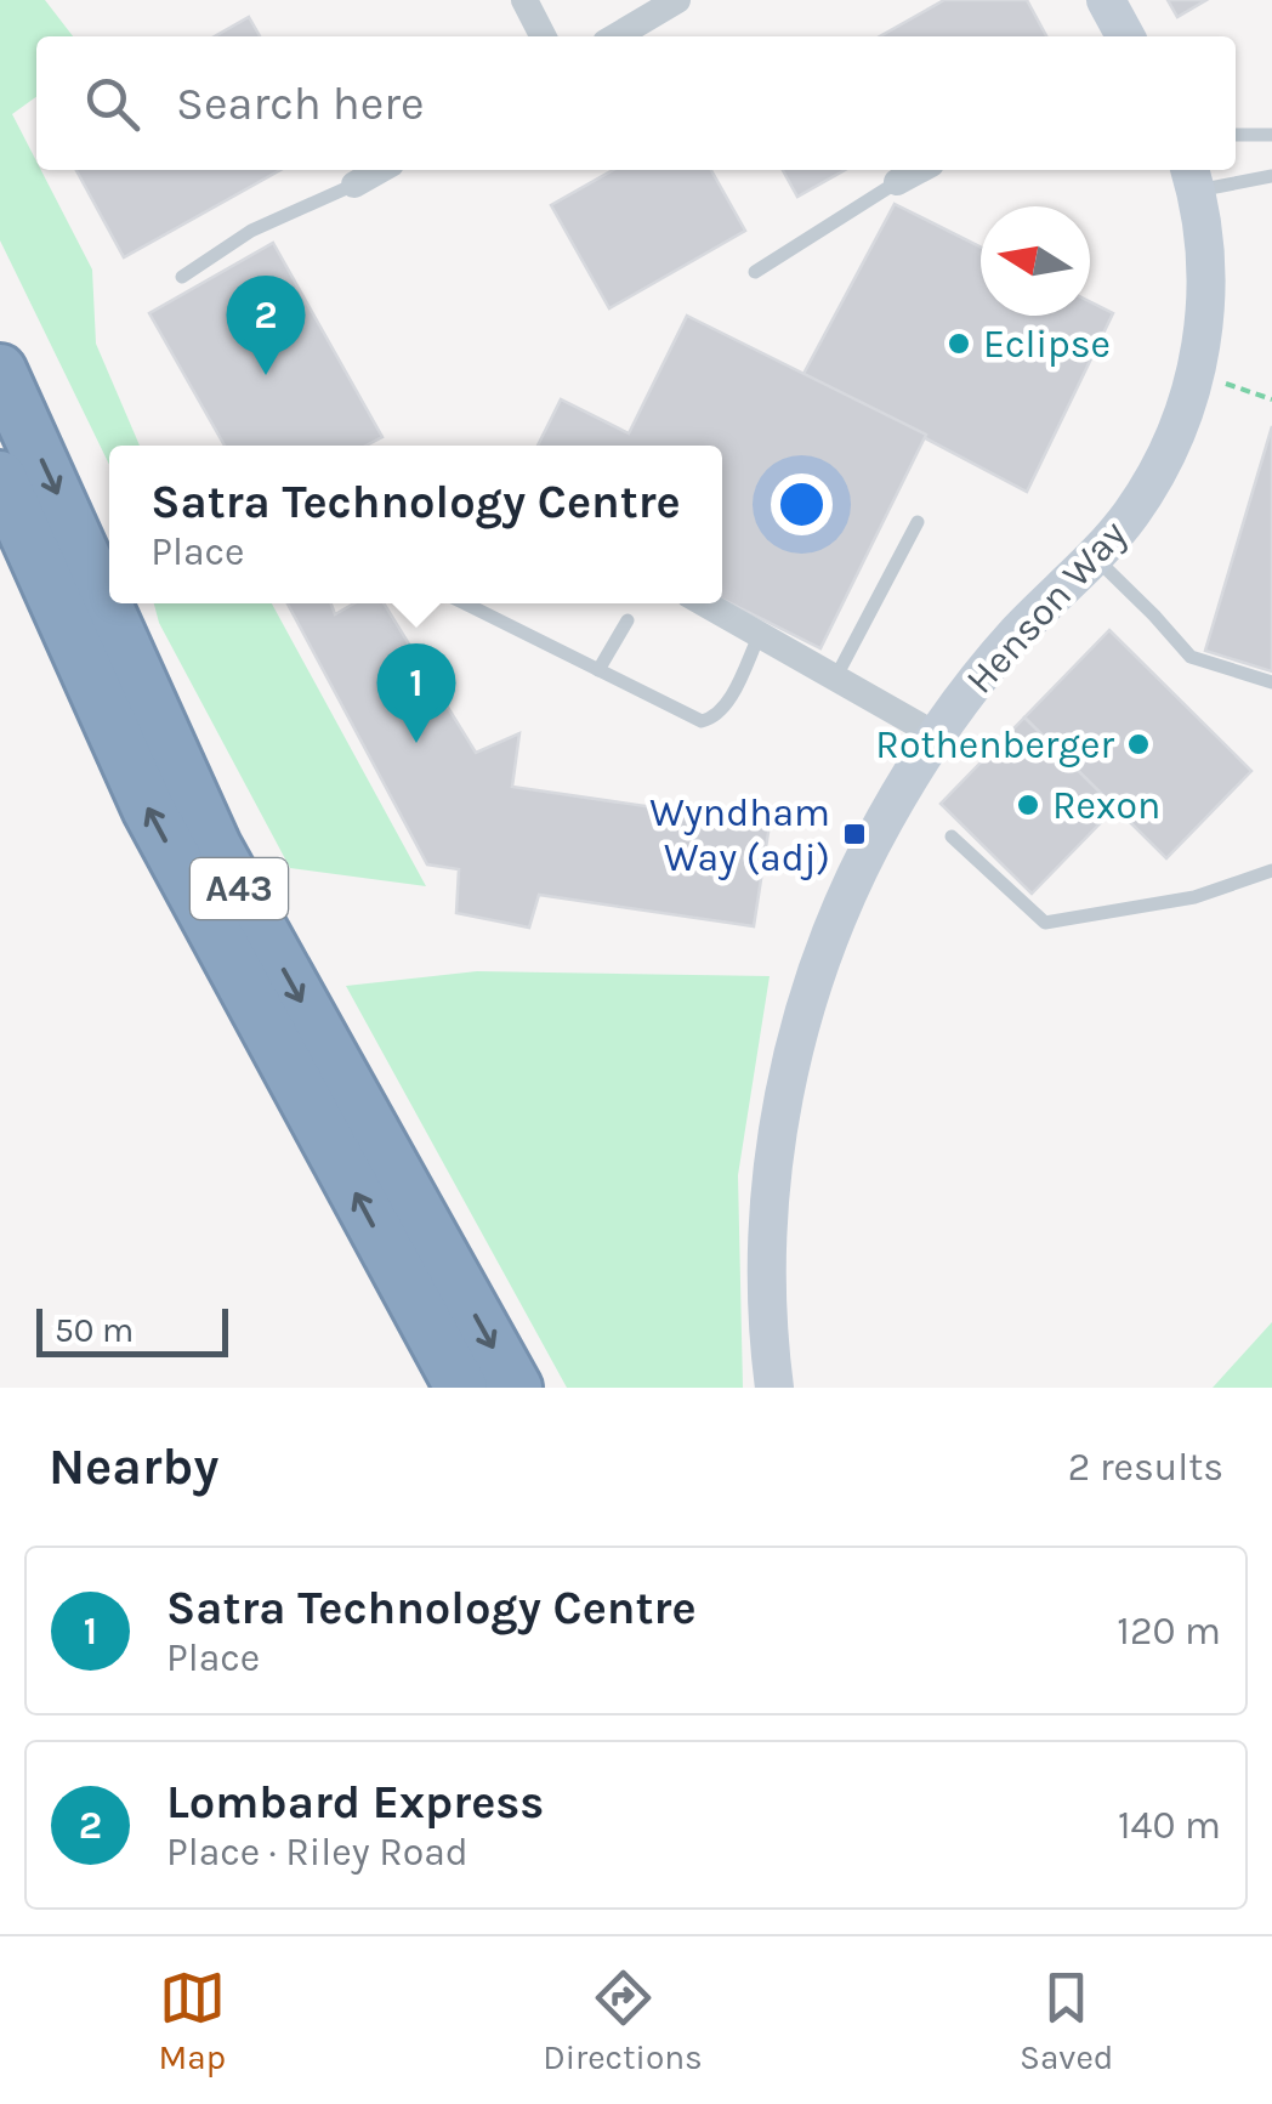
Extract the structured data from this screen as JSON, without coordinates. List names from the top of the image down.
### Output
{
  "streets": {
    "highway": ["A43"],
    "street": ["Henson Way"]
  },
  "places": {
    "other": ["Eclipse", "Rothenberger", "Rexon"],
    "transit": ["Wyndham Way (adj)"]
  },
  "scale_bar": "50 m",
  "north": "left",
  "page": {
    "search": "Search here",
    "pins": ["2", "1"],
    "popup": ["Satra Technology Centre", "Place"],
    "scale": "50 m",
    "heading": ["Nearby", "2 results"],
    "list": [
      {
        "mark": "1",
        "name": "Satra Technology Centre",
        "note": "Place",
        "value": "120 m"
      },
      {
        "mark": "2",
        "name": "Lombard Express",
        "note": "Place · Riley Road",
        "value": "140 m"
      }
    ],
    "nav": ["Map", "Directions", "Saved"]
  }
}
